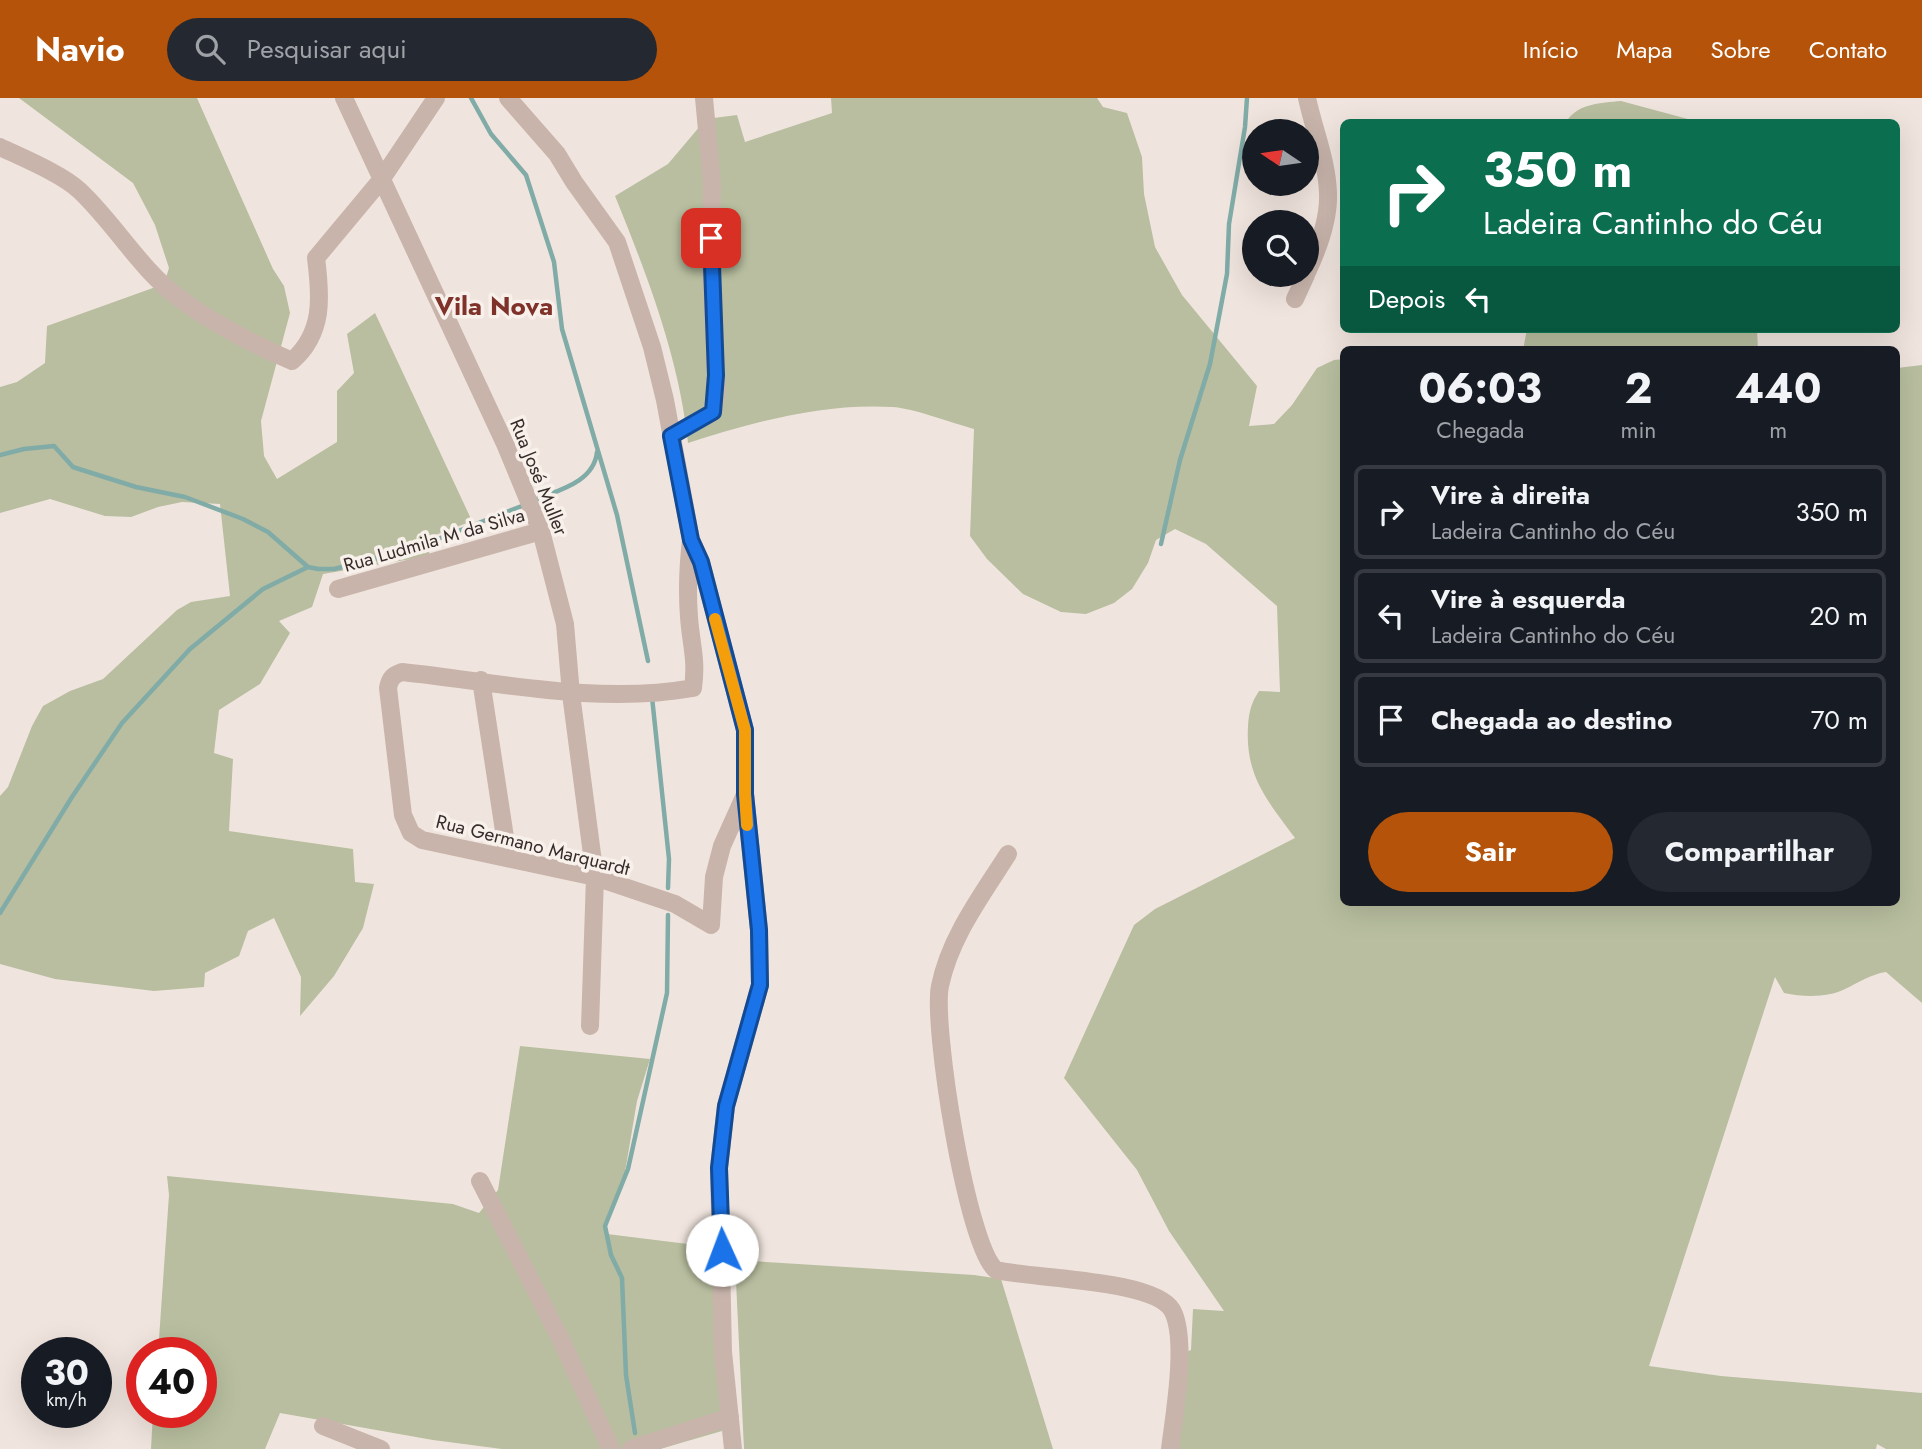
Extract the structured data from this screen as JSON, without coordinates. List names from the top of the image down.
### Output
{
  "streets": {
    "street": ["Rua José Muller", "Rua Ludmila M da Silva", "Rua Germano Marquardt"]
  },
  "crossings": [
    ["Rua José Muller", "Rua Ludmila M da Silva"],
    ["Rua José Muller", "Rua Germano Marquardt"]
  ],
  "districts": ["Vila Nova"],
  "north": "left",
  "page": {
    "header": "Navio",
    "search": "Pesquisar aqui",
    "nav": [
      "Início",
      "Mapa",
      "Sobre",
      "Contato"
    ],
    "turn": ["350 m", "Ladeira Cantinho do Céu"],
    "then": "Depois",
    "eta": [
      "06:03",
      "Chegada",
      "2",
      "min",
      "440",
      "m"
    ],
    "list": [
      {
        "name": "Vire à direita",
        "note": "Ladeira Cantinho do Céu",
        "value": "350 m"
      },
      {
        "name": "Vire à esquerda",
        "note": "Ladeira Cantinho do Céu",
        "value": "20 m"
      },
      {
        "name": "Chegada ao destino",
        "value": "70 m"
      }
    ],
    "buttons": ["Sair", "Compartilhar"],
    "speed": "30 km/h",
    "limit": "40"
  }
}
